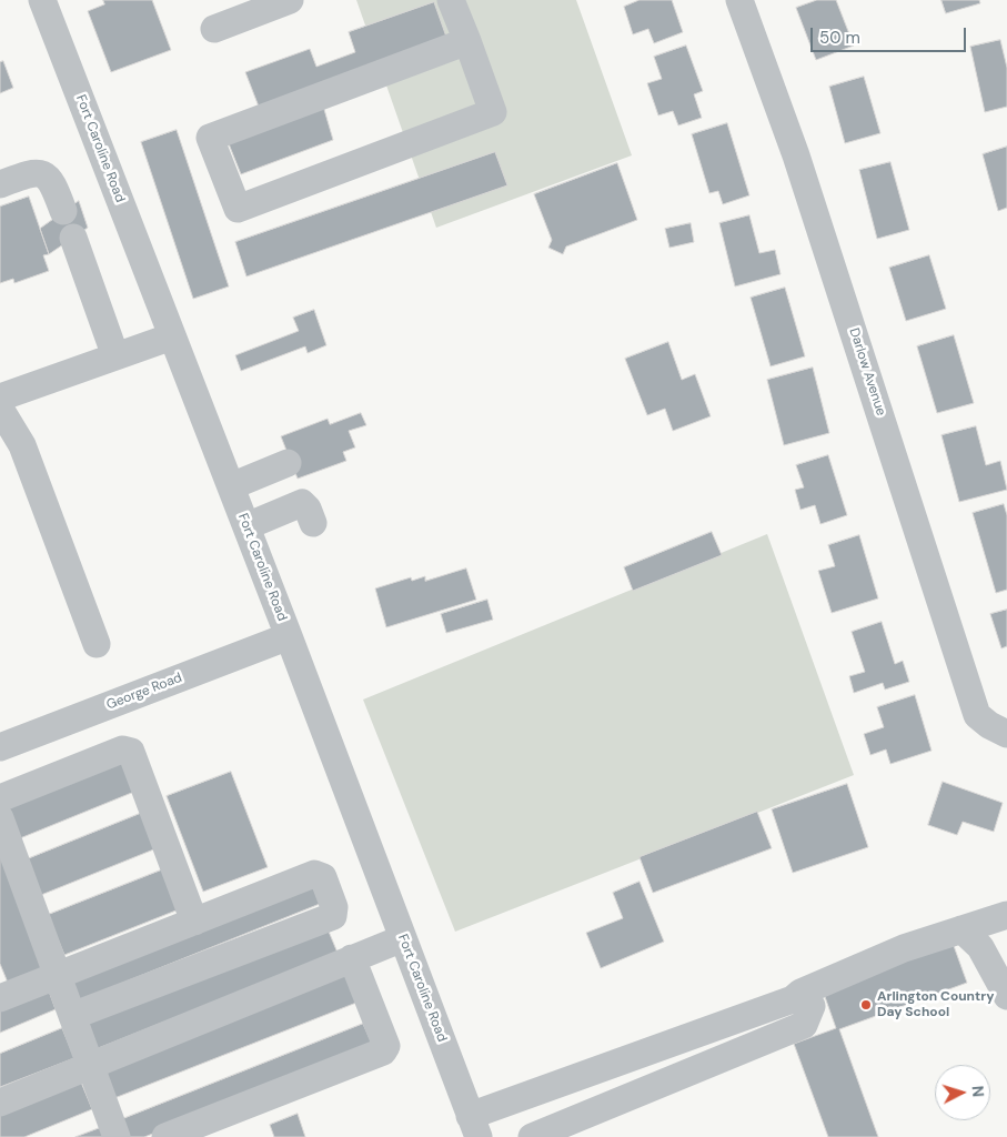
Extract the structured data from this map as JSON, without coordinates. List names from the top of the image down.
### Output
{
  "streets": {
    "street": ["Fort Caroline Road", "Darlow Avenue", "George Road"]
  },
  "crossings": [
    ["Fort Caroline Road", "George Road"]
  ],
  "places": ["Arlington Country Day School"],
  "scale_bar": "50 m",
  "north": "right"
}
